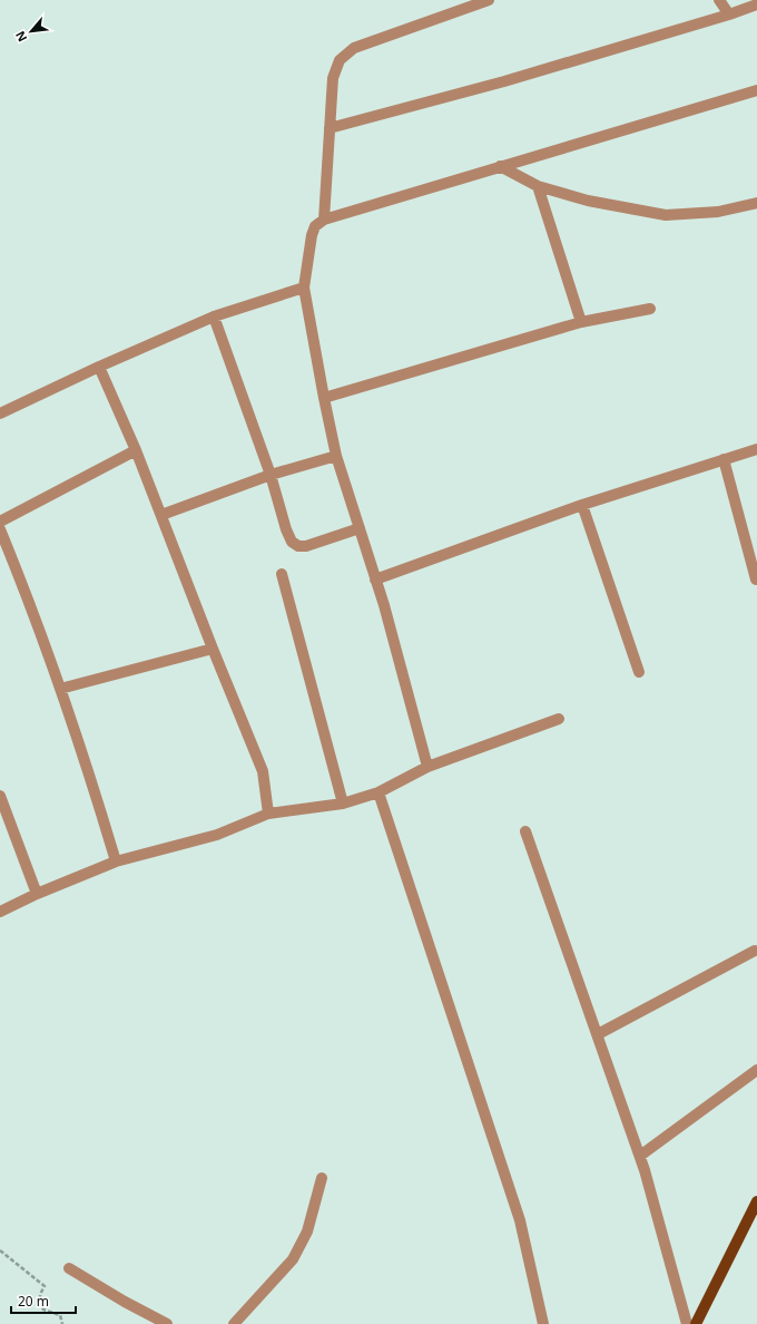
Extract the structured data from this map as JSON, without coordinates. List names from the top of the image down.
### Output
{
  "scale_bar": "20 m",
  "north": "bottom left"
}
